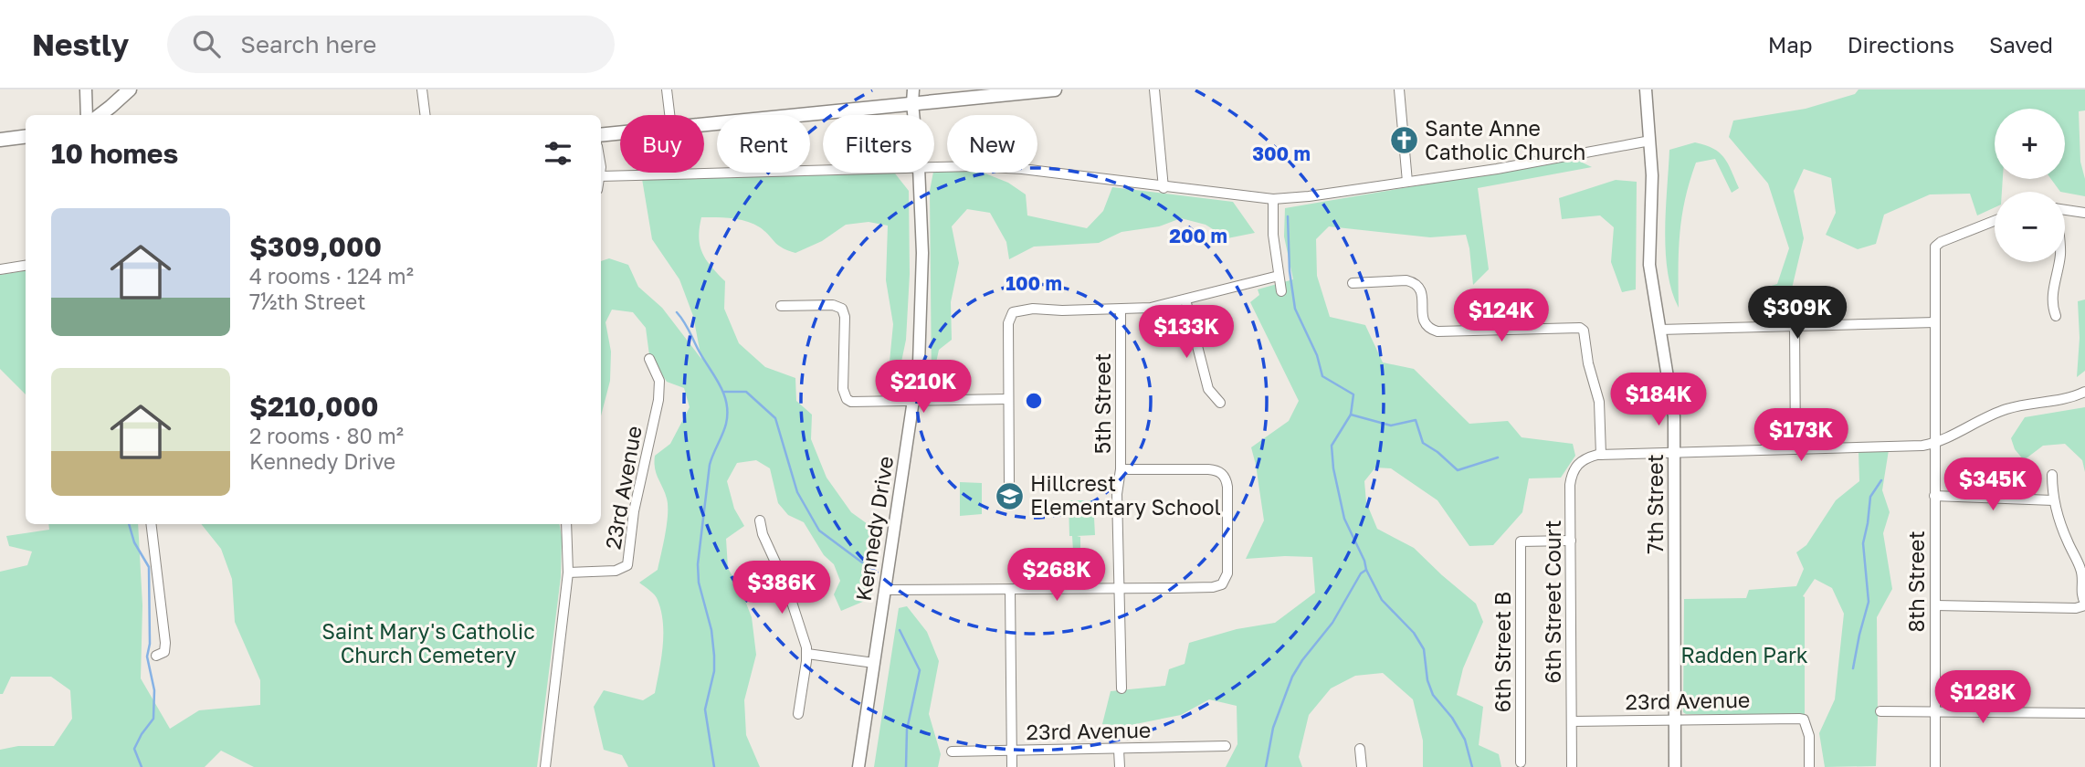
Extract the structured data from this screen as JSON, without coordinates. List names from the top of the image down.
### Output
{
  "streets": {
    "street": [
      "5th Street",
      "23rd Avenue",
      "7th Street",
      "Kennedy Drive",
      "8th Street",
      "6th Street Court",
      "6th Street B"
    ]
  },
  "crossings": [
    ["23rd Avenue", "7th Street"],
    ["23rd Avenue", "6th Street Court"],
    ["6th Street Court", "6th Street B"]
  ],
  "parks": ["Saint Mary's Catholic Church Cemetery", "Radden Park"],
  "places": {
    "church": ["Sante Anne Catholic Church"],
    "school or university": ["Hillcrest Elementary School"]
  },
  "page": {
    "header": "Nestly",
    "search": "Search here",
    "nav": ["Map", "Directions", "Saved"],
    "map_buttons": ["+", "−"],
    "chip": [
      "Buy",
      "Rent",
      "Filters",
      "New"
    ],
    "heading": "10 homes",
    "list": [
      {
        "name": "$309,000",
        "note": "4 rooms · 124 m² · 7½th Street"
      },
      {
        "name": "$210,000",
        "note": "2 rooms · 80 m² · Kennedy Drive"
      }
    ],
    "price": [
      "$309K",
      "$124K",
      "$133K",
      "$210K",
      "$184K",
      "$173K",
      "$345K",
      "$268K",
      "$386K",
      "$128K"
    ]
  },
  "rings": ["300 m", "200 m", "100 m"]
}
